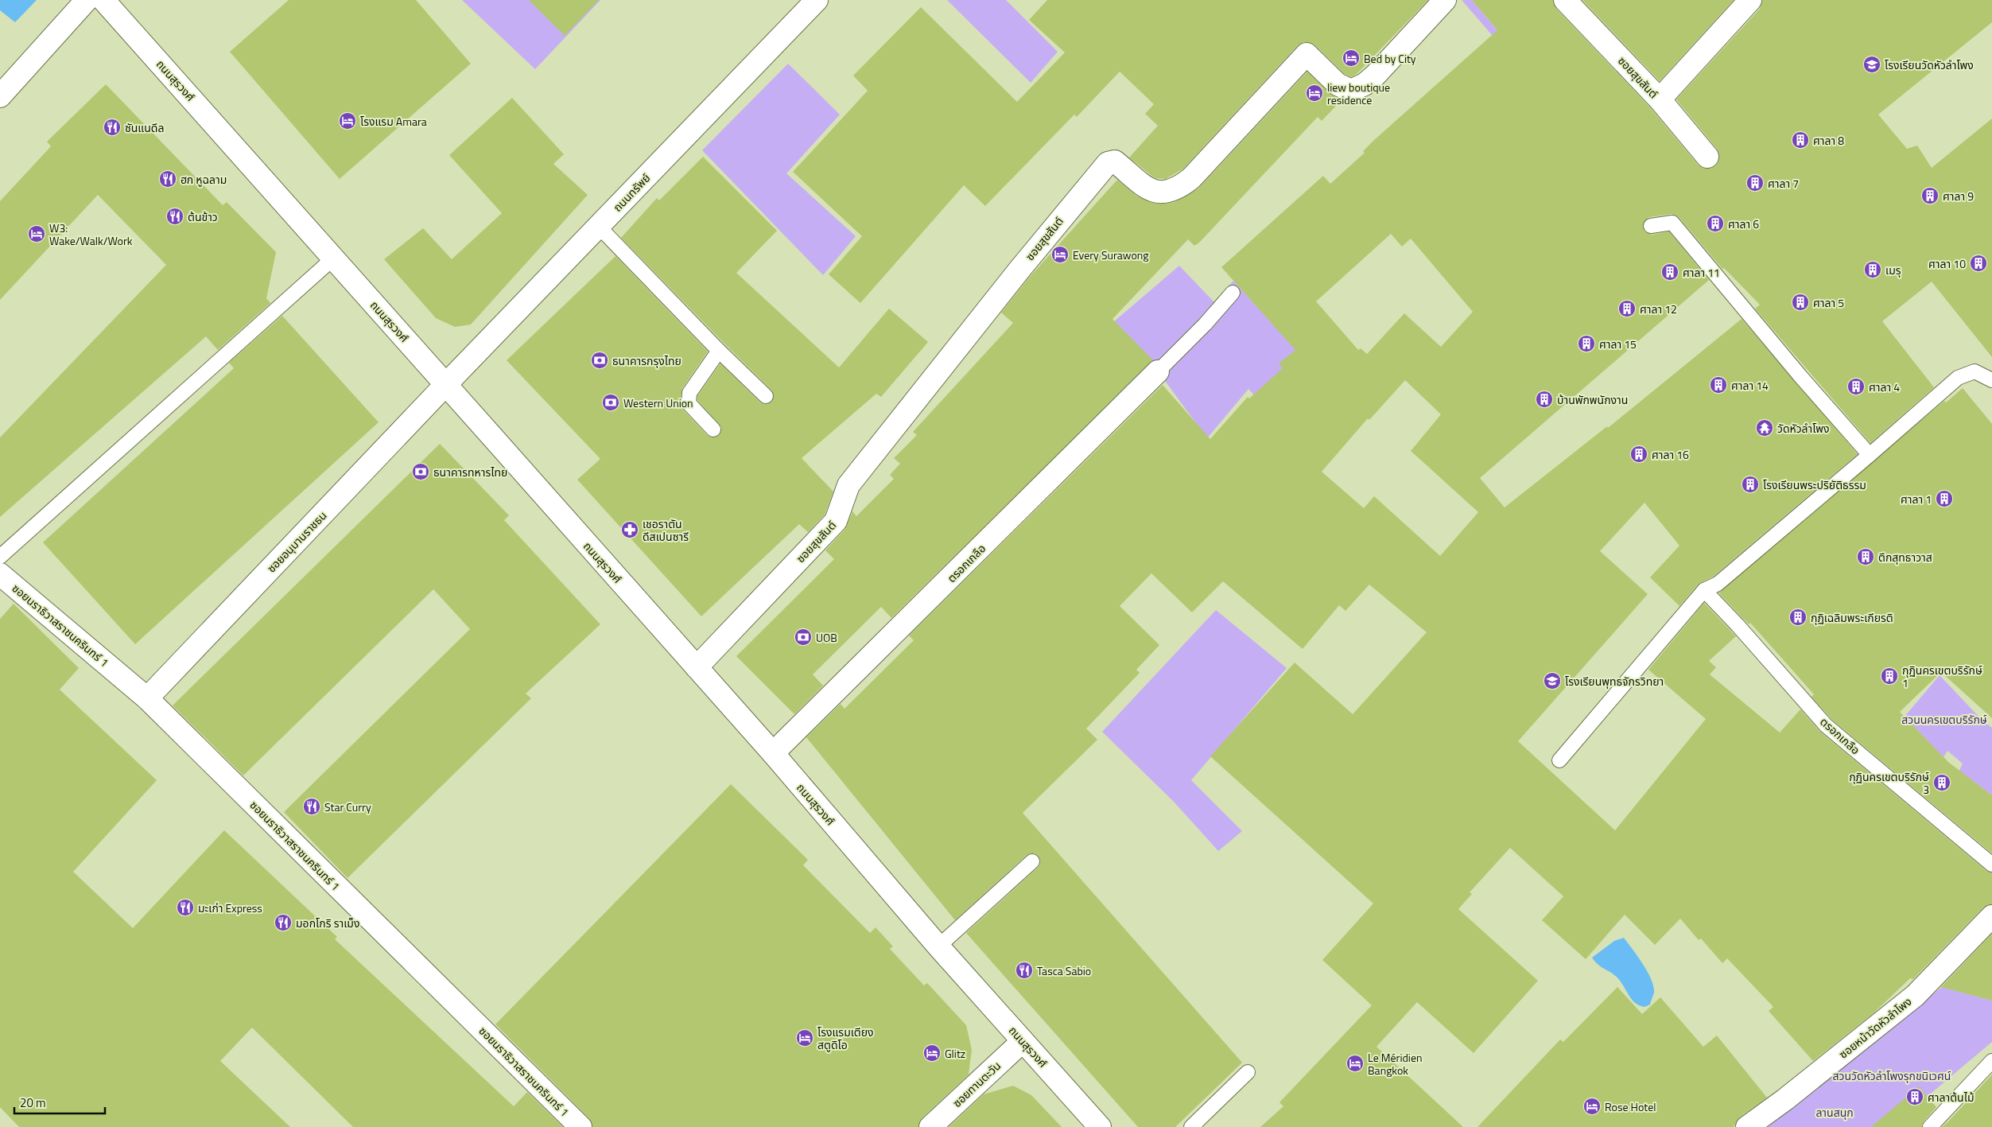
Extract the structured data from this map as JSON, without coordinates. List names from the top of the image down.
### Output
{
  "streets": {
    "street": [
      "ซอยสุขสันต์",
      "ถนนสุรวงศ์",
      "ถนนทรัพย์",
      "ซอยอนุมานราชธน",
      "ตรอกเกลือ",
      "ซอยนราธิวาสราชนครินทร์ 1",
      "ซอยหน้าวัดหัวลำโพง",
      "ซอยทานตะวัน"
    ]
  },
  "crossings": [
    ["ซอยสุขสันต์", "ถนนสุรวงศ์"],
    ["ถนนสุรวงศ์", "ถนนทรัพย์"],
    ["ถนนสุรวงศ์", "ซอยอนุมานราชธน"],
    ["ถนนสุรวงศ์", "ตรอกเกลือ"],
    ["ถนนสุรวงศ์", "ซอยทานตะวัน"],
    ["ถนนทรัพย์", "ซอยอนุมานราชธน"],
    ["ซอยอนุมานราชธน", "ซอยนราธิวาสราชนครินทร์ 1"]
  ],
  "parks": ["สวนนครเขตบริรักษ์", "สวนวัดหัวลำโพงรุกขนิเวศน์", "ลานสนุก"],
  "places": {
    "hotel": [
      "Bed by City",
      "liew boutique residence",
      "โรงแรม Amara",
      "W3: Wake/Walk/Work",
      "Every Surawong",
      "โรงแรมเตียง สตูดิโอ",
      "Glitz",
      "Le Méridien Bangkok",
      "Rose Hotel"
    ],
    "school or university": ["โรงเรียนวัดหัวลำโพง", "โรงเรียนพุทธจักรวิทยา"],
    "restaurant": [
      "ซันแนดึล",
      "ฮก หูฉลาม",
      "ต้นข้าว",
      "Star Curry",
      "มะเก่า Express",
      "มอกโกริ ราเม็ง",
      "Tasca Sabio"
    ],
    "building": [
      "ศาลา 8",
      "ศาลา 7",
      "ศาลา 9",
      "ศาลา 6",
      "ศาลา 10",
      "เมรุ",
      "ศาลา 11",
      "ศาลา 5",
      "ศาลา 12",
      "ศาลา 15",
      "ศาลา 14",
      "ศาลา 4",
      "บ้านพักพนักงาน",
      "ศาลา 16",
      "โรงเรียนพระปริยัติธรรม",
      "ศาลา 1",
      "ตึกสุทธาวาส",
      "กุฏิเฉลิมพระเกียรติ",
      "กุฏินครเขตบริรักษ์ 1",
      "กุฏินครเขตบริรักษ์ 3",
      "ศาลาต้นไม้"
    ],
    "bank": [
      "ธนาคารกรุงไทย",
      "Western Union",
      "ธนาคารทหารไทย",
      "UOB"
    ],
    "temple": ["วัดหัวลำโพง"],
    "pharmacy": ["เชอราตัน ดีสเปนซารี"]
  },
  "scale_bar": "20 m"
}
